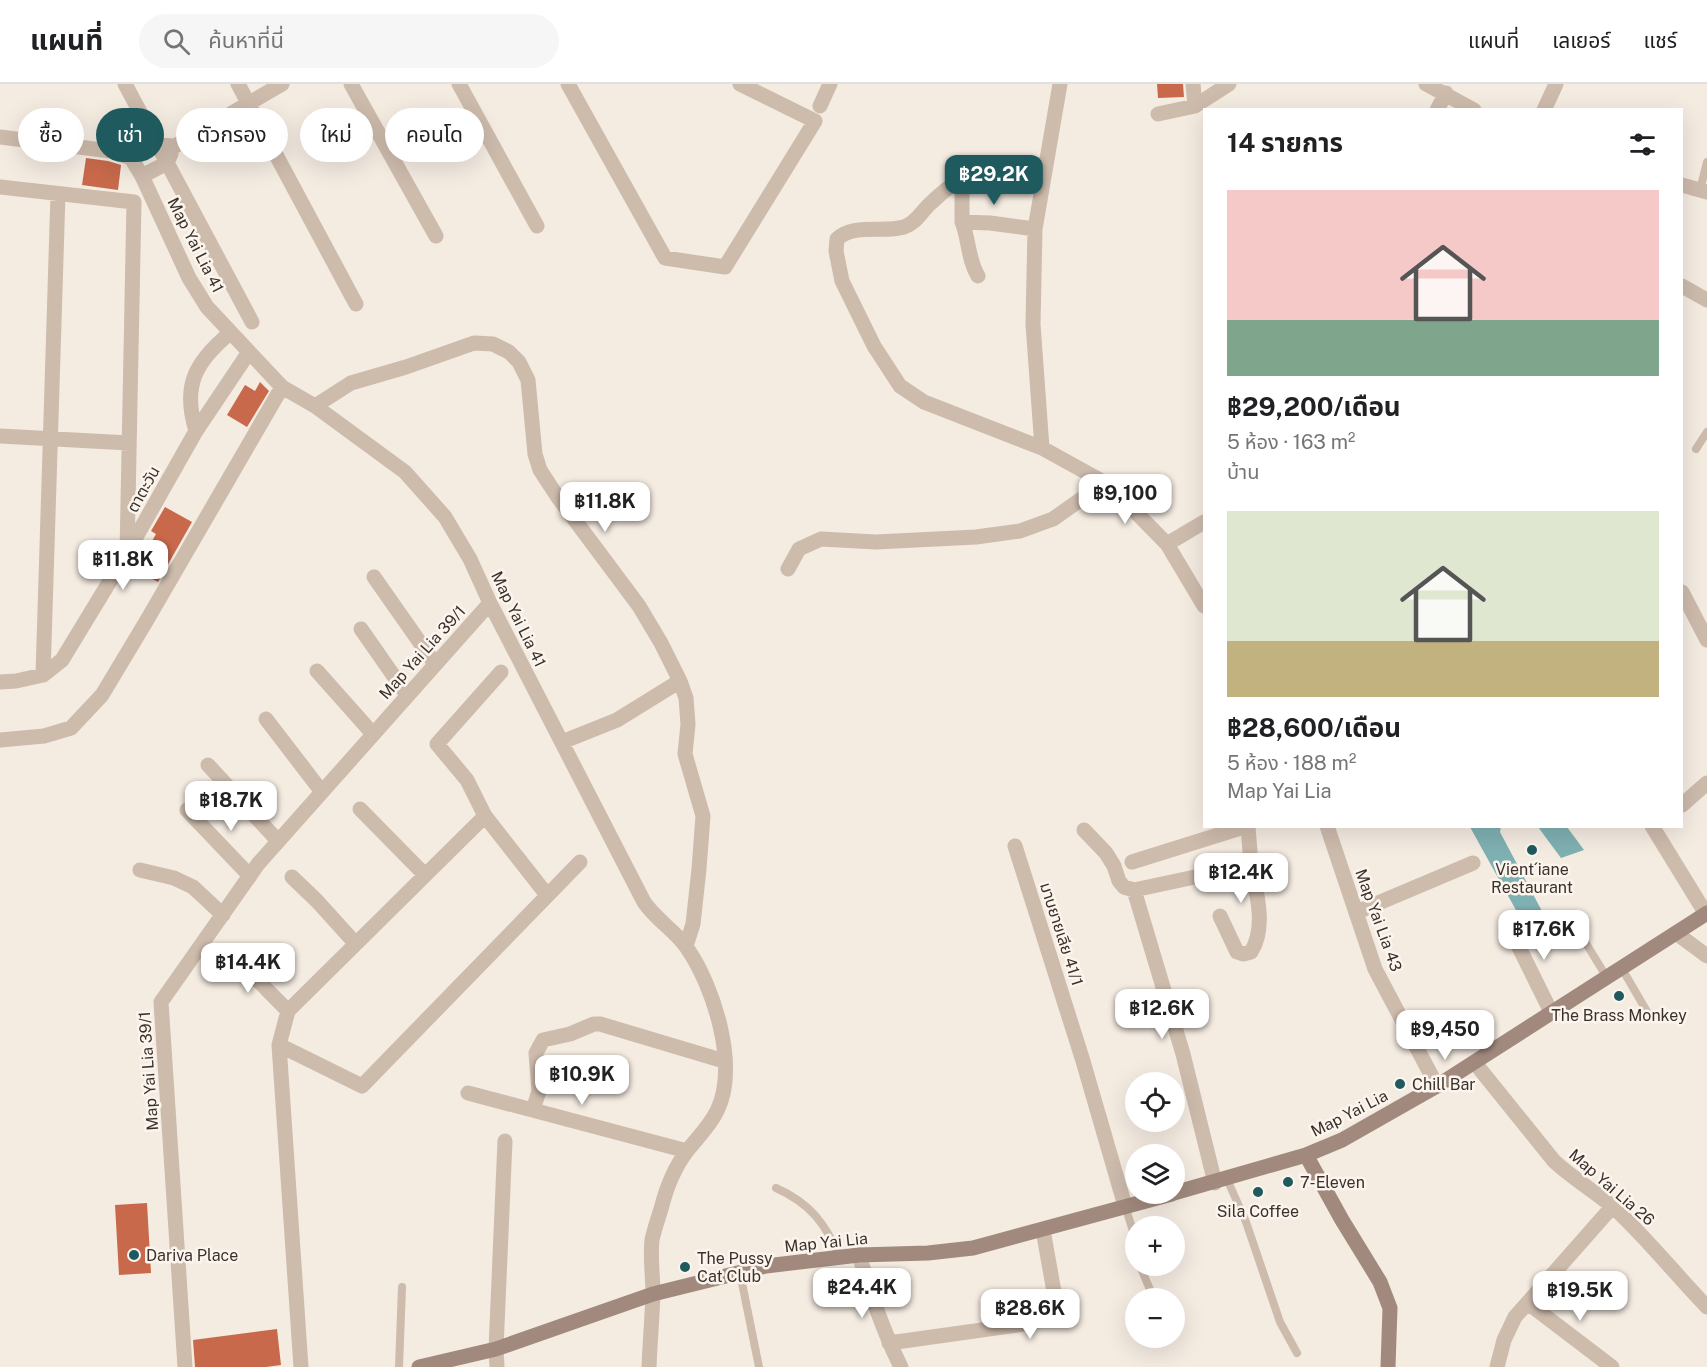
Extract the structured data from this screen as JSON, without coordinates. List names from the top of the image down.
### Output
{
  "streets": {
    "street": [
      "Map Yai Lia 41",
      "ตาตะวัน",
      "Map Yai Lia 39/1",
      "Map Yai Lia 43",
      "มาบยายเลีย 41/1",
      "Map Yai Lia",
      "Map Yai Lia 26"
    ]
  },
  "crossings": [
    ["Map Yai Lia 41", "ตาตะวัน"],
    ["Map Yai Lia 41", "Map Yai Lia 39/1"],
    ["Map Yai Lia 41", "Map Yai Lia"],
    ["Map Yai Lia 43", "Map Yai Lia"],
    ["มาบยายเลีย 41/1", "Map Yai Lia"],
    ["Map Yai Lia", "Map Yai Lia 26"]
  ],
  "places": [
    "Vient´iane Restaurant",
    "The Brass Monkey",
    "Chill Bar",
    "7-Eleven",
    "Sila Coffee",
    "Dariva Place",
    "The Pussy Cat Club"
  ],
  "page": {
    "header": "แผนที่",
    "search": "ค้นหาที่นี่",
    "nav": ["แผนที่", "เลเยอร์", "แชร์"],
    "chip": [
      "ซื้อ",
      "เช่า",
      "ตัวกรอง",
      "ใหม่",
      "คอนโด"
    ],
    "heading": "14 รายการ",
    "price": [
      "฿29.2K",
      "฿9,100",
      "฿11.8K",
      "฿11.8K",
      "฿18.7K",
      "฿12.4K",
      "฿17.6K",
      "฿14.4K",
      "฿12.6K",
      "฿9,450",
      "฿10.9K",
      "฿24.4K",
      "฿19.5K",
      "฿28.6K"
    ],
    "list": [
      {
        "name": "฿29,200/เดือน",
        "note": "5 ห้อง · 163 m² · บ้าน"
      },
      {
        "name": "฿28,600/เดือน",
        "note": "5 ห้อง · 188 m² · Map Yai Lia"
      }
    ],
    "map_buttons": ["+", "−"]
  }
}
